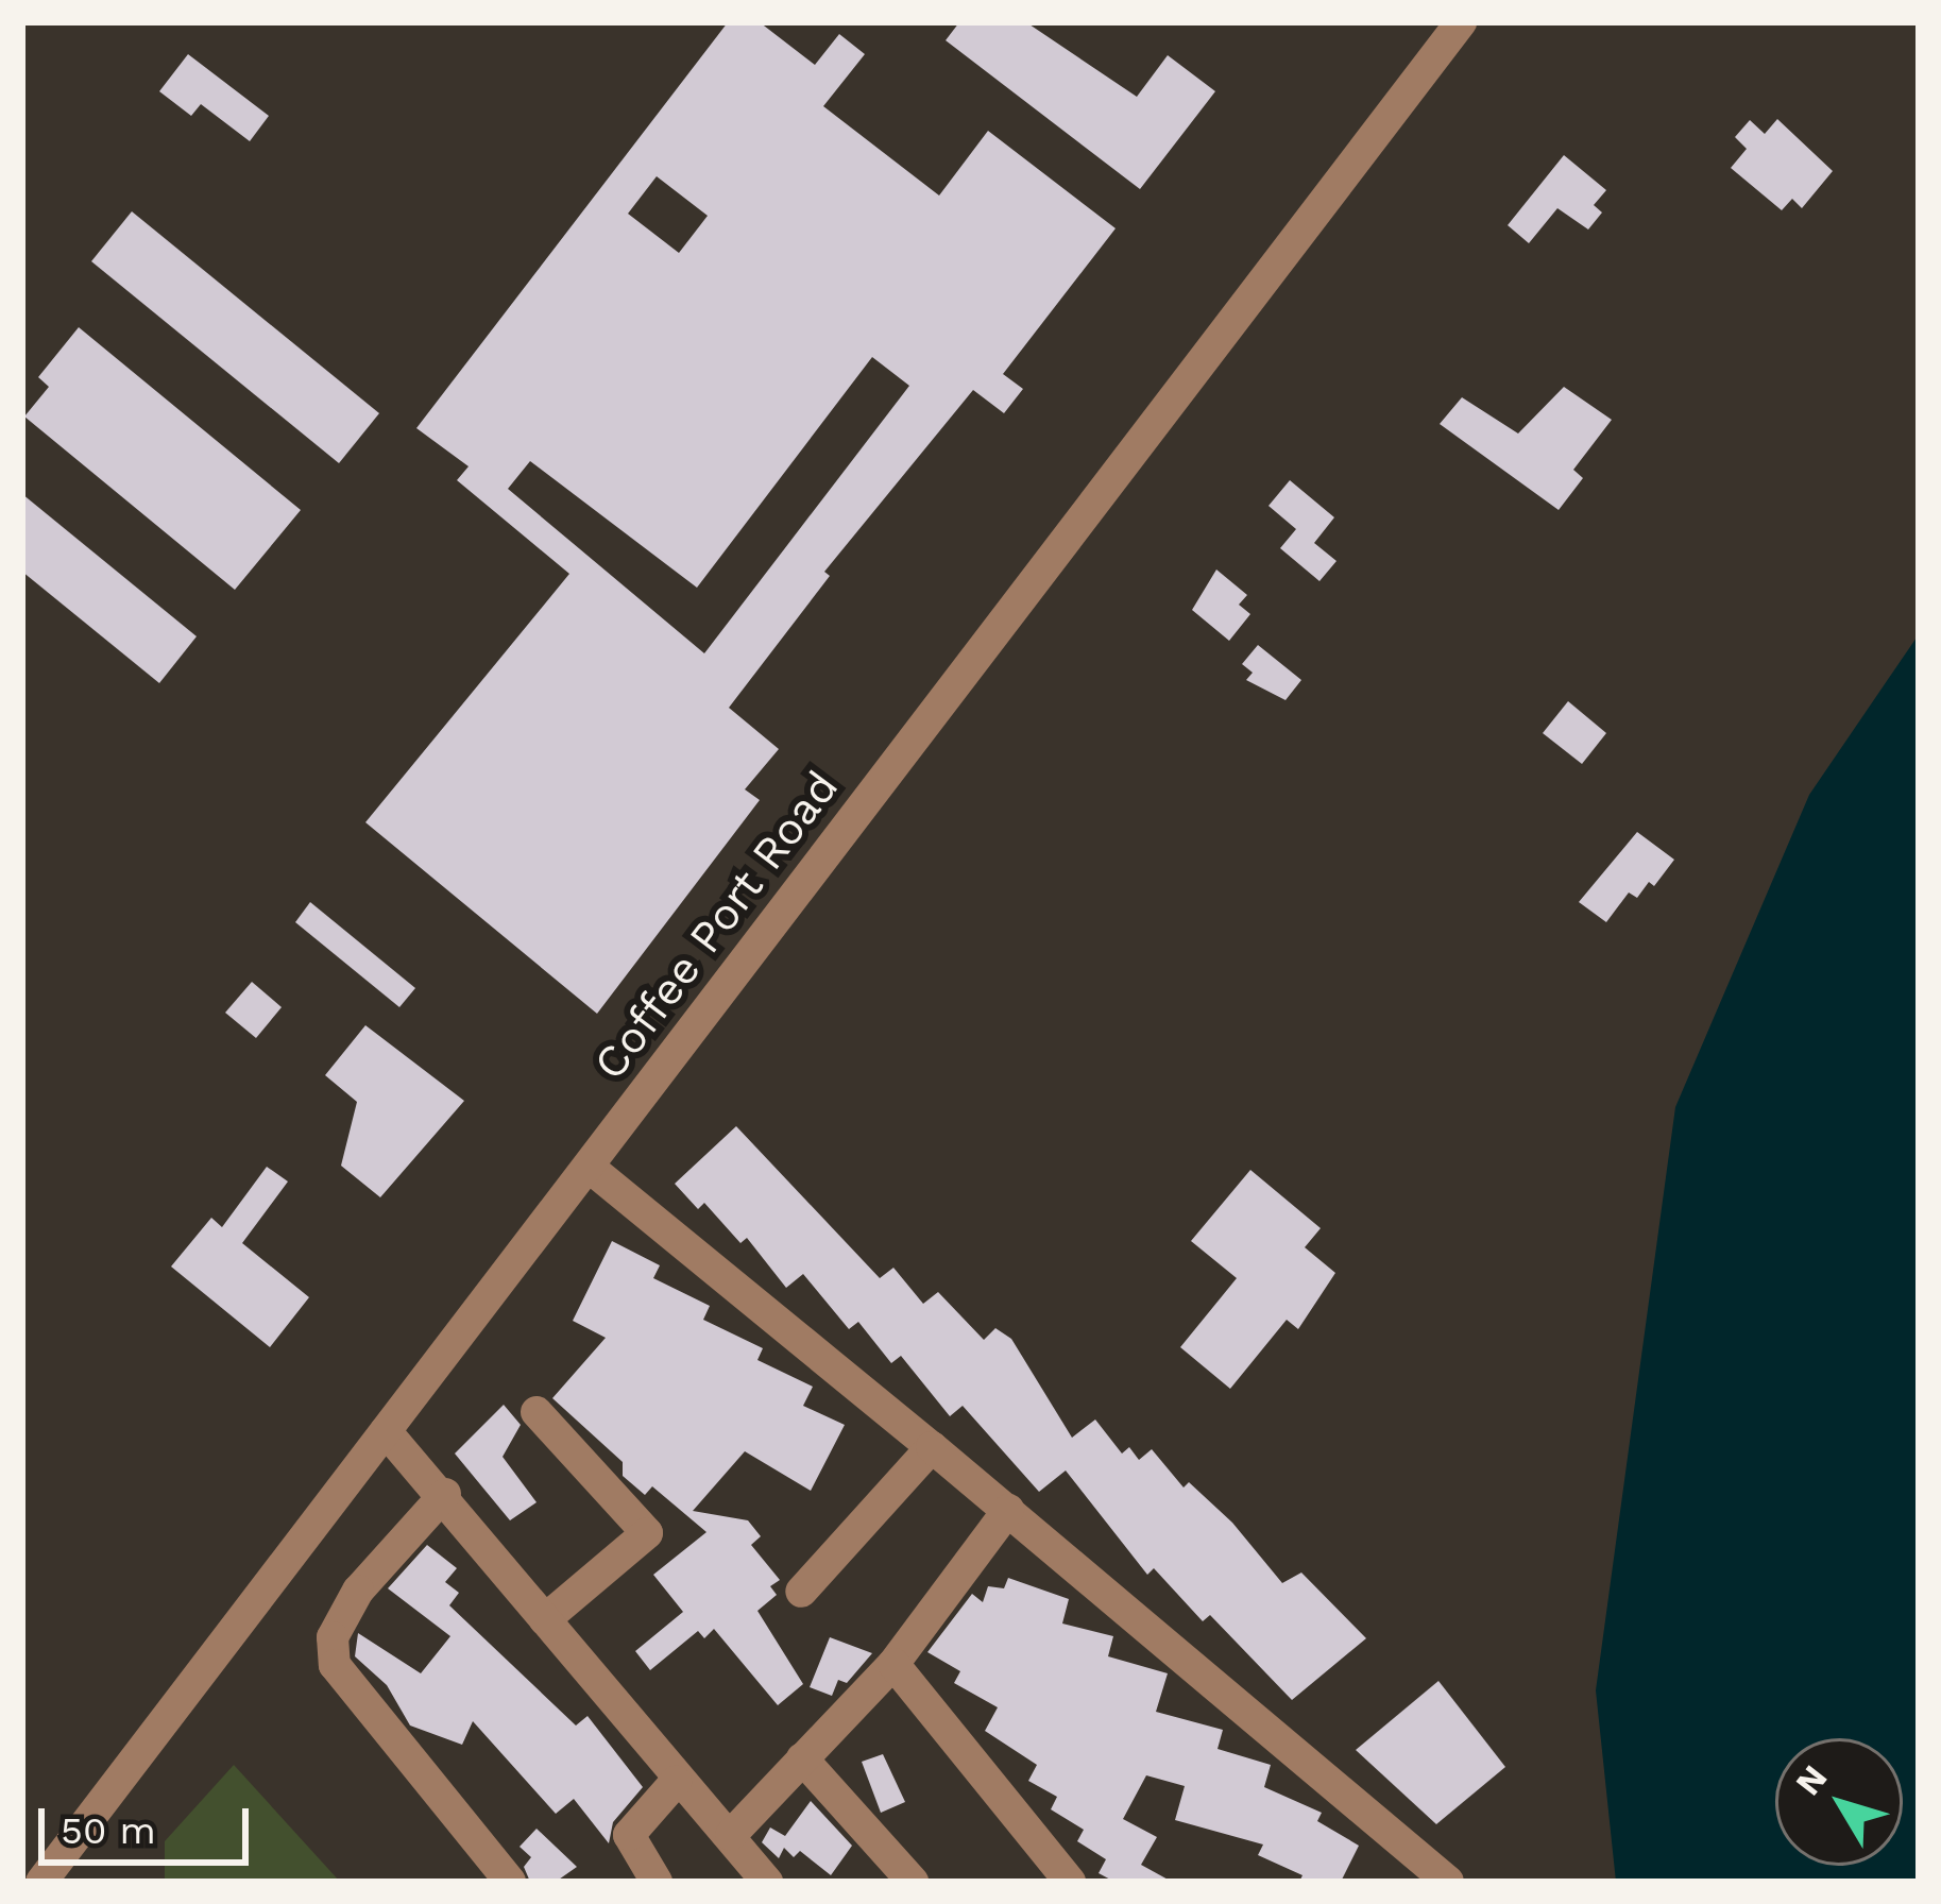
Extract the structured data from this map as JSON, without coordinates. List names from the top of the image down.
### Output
{
  "streets": {
    "street": ["Coffee Port Road"]
  },
  "scale_bar": "50 m",
  "north": "top left"
}
